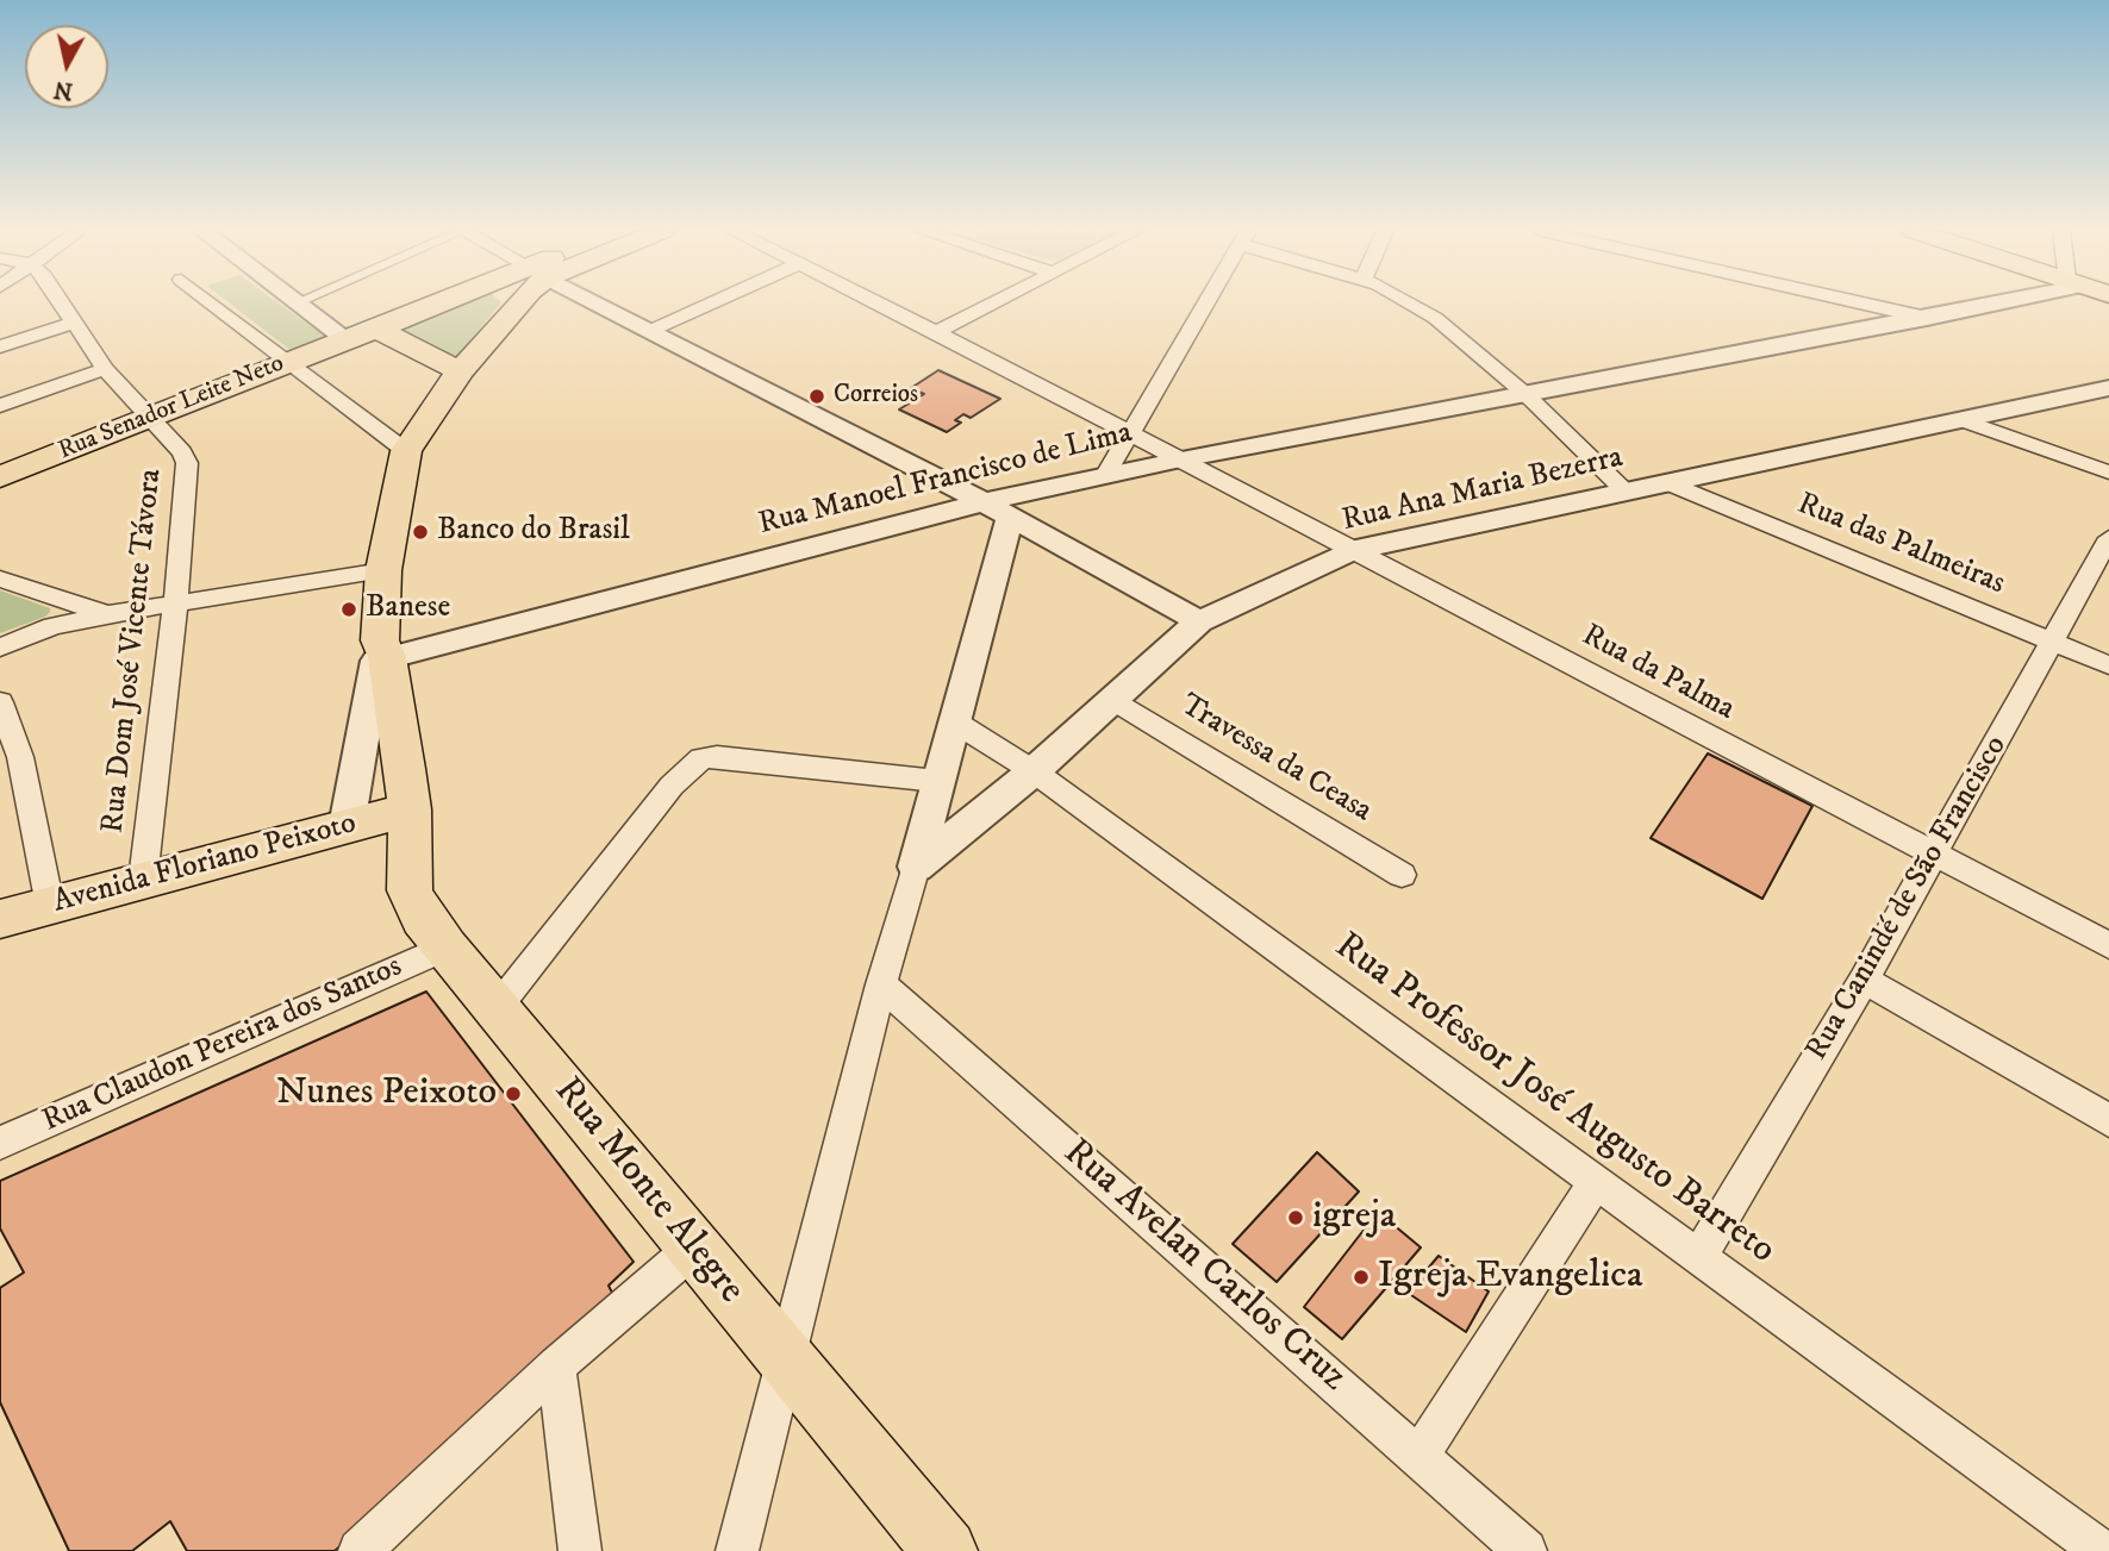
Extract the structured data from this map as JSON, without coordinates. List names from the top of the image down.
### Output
{
  "streets": {
    "main road": ["Rua Senador Leite Neto", "Avenida Floriano Peixoto", "Rua Monte Alegre"],
    "street": [
      "Rua Manoel Francisco de Lima",
      "Rua Ana Maria Bezerra",
      "Rua das Palmeiras",
      "Rua Dom José Vicente Távora",
      "Rua da Palma",
      "Travessa da Ceasa",
      "Rua Canindé de São Francisco",
      "Rua Claudon Pereira dos Santos",
      "Rua Professor José Augusto Barreto",
      "Rua Avelan Carlos Cruz"
    ]
  },
  "crossings": [
    ["Rua Senador Leite Neto", "Rua Dom José Vicente Távora"],
    ["Rua Manoel Francisco de Lima", "Rua da Palma"],
    ["Rua Manoel Francisco de Lima", "Rua Monte Alegre"],
    ["Rua Ana Maria Bezerra", "Rua das Palmeiras"],
    ["Rua Ana Maria Bezerra", "Rua da Palma"],
    ["Rua Ana Maria Bezerra", "Travessa da Ceasa"],
    ["Rua Ana Maria Bezerra", "Rua Professor José Augusto Barreto"],
    ["Rua das Palmeiras", "Rua Canindé de São Francisco"],
    ["Rua Dom José Vicente Távora", "Avenida Floriano Peixoto"],
    ["Rua da Palma", "Rua Canindé de São Francisco"],
    ["Avenida Floriano Peixoto", "Rua Monte Alegre"],
    ["Rua Canindé de São Francisco", "Rua Professor José Augusto Barreto"],
    ["Rua Claudon Pereira dos Santos", "Rua Monte Alegre"]
  ],
  "places": [
    "Correios",
    "Banco do Brasil",
    "Banese",
    "Nunes Peixoto",
    "igreja",
    "Igreja Evangelica"
  ],
  "north": "bottom"
}
